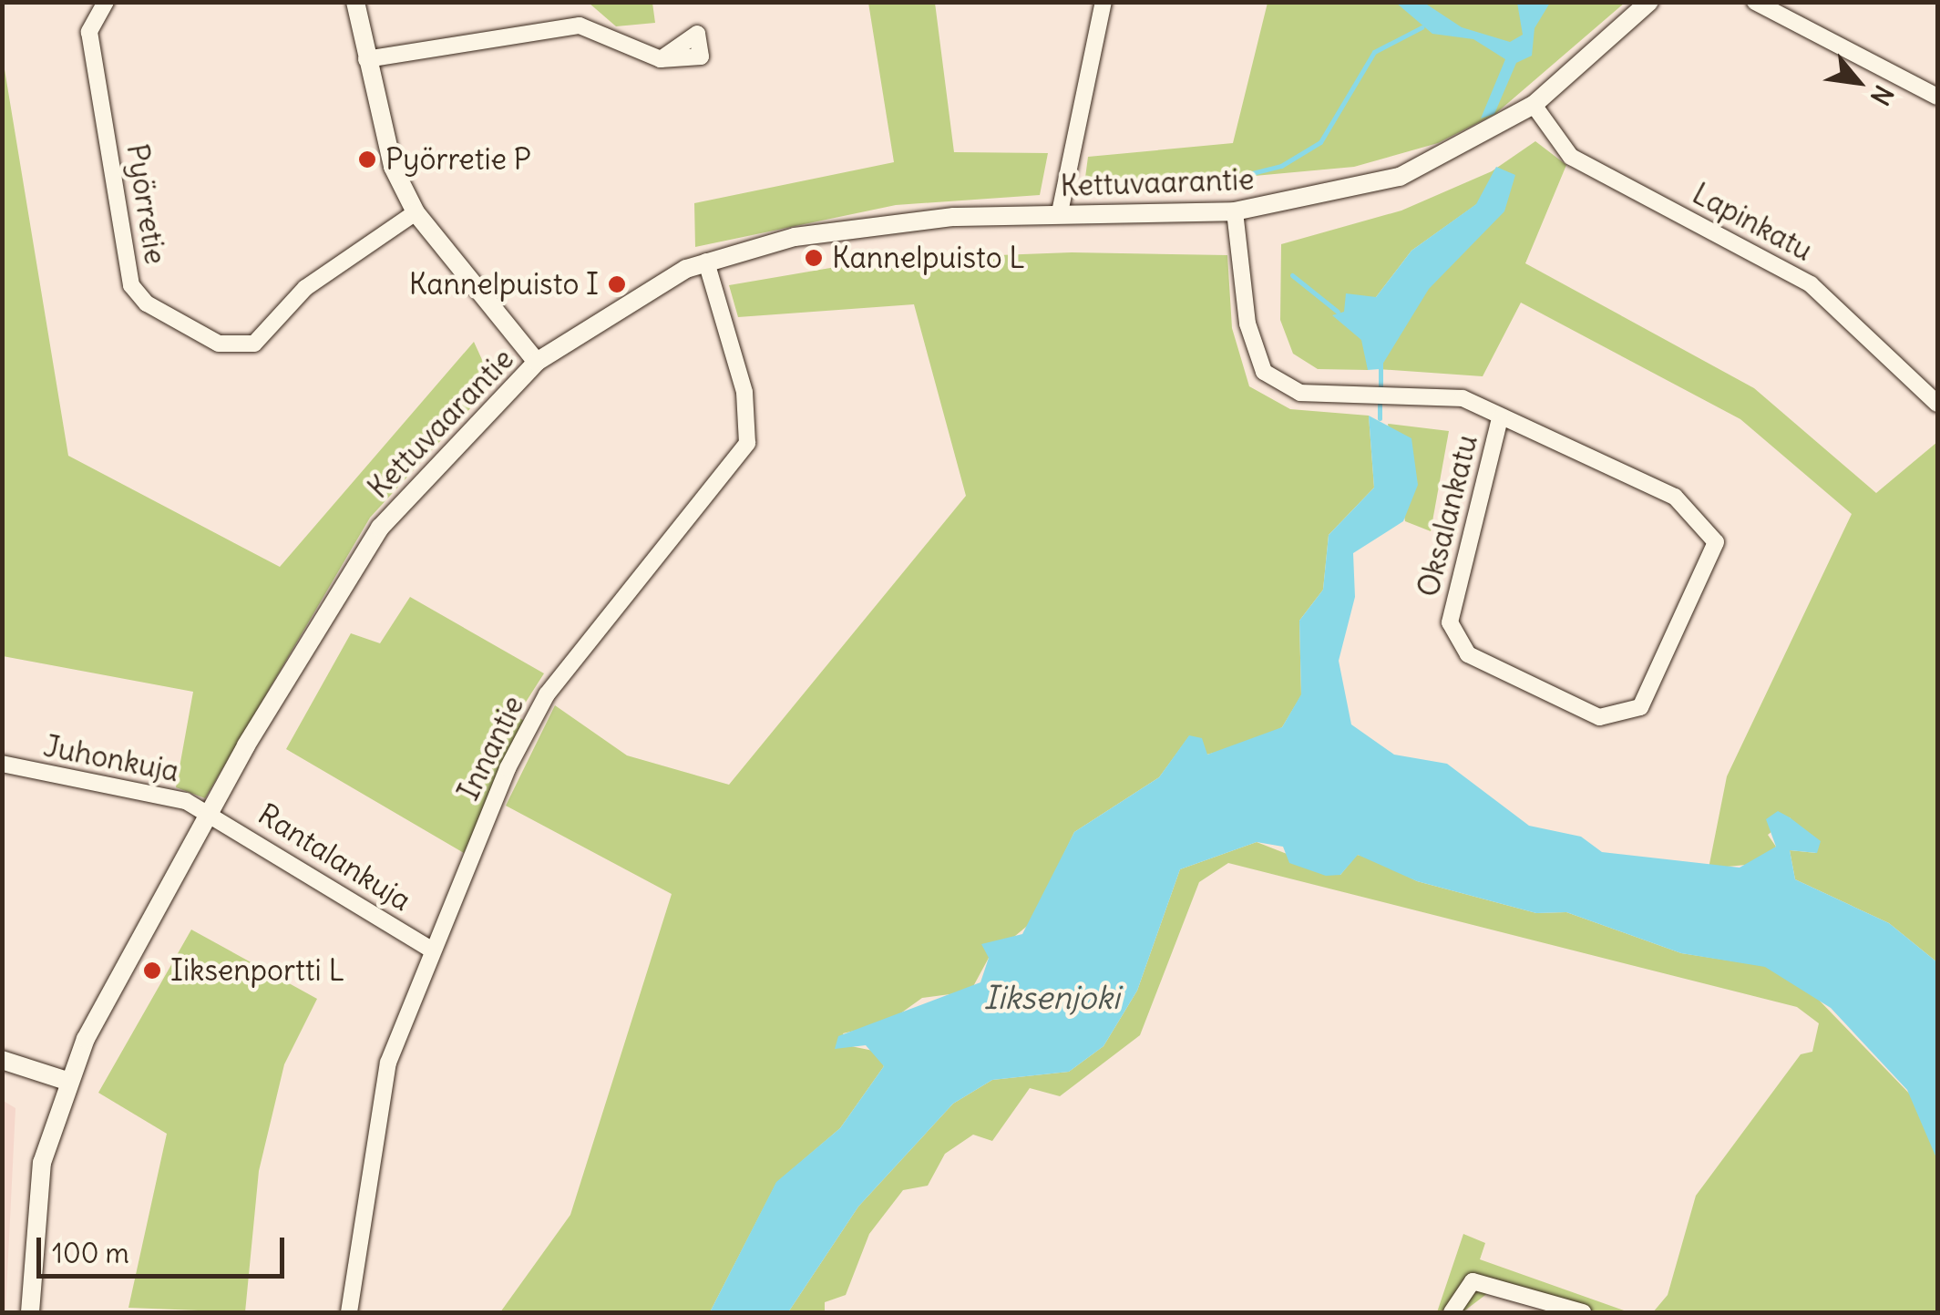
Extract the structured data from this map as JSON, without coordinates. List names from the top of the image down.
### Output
{
  "streets": {
    "street": [
      "Kettuvaarantie",
      "Pyörretie",
      "Lapinkatu",
      "Oksalankatu",
      "Innantie",
      "Juhonkuja",
      "Rantalankuja"
    ]
  },
  "crossings": [
    ["Kettuvaarantie", "Lapinkatu"],
    ["Kettuvaarantie", "Oksalankatu"],
    ["Kettuvaarantie", "Innantie"],
    ["Kettuvaarantie", "Juhonkuja"],
    ["Kettuvaarantie", "Rantalankuja"],
    ["Innantie", "Rantalankuja"],
    ["Juhonkuja", "Rantalankuja"]
  ],
  "water": ["Iiksenjoki"],
  "places": [
    "Pyörretie P",
    "Kannelpuisto L",
    "Kannelpuisto I",
    "Iiksenportti L"
  ],
  "scale_bar": "100 m",
  "north": "bottom right"
}
